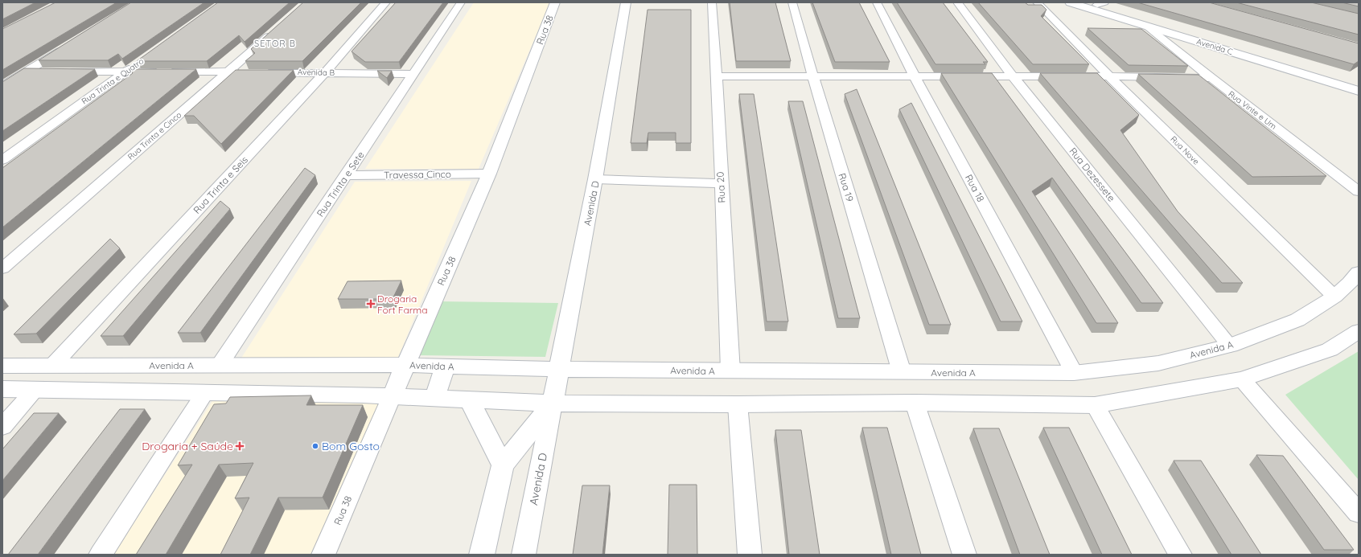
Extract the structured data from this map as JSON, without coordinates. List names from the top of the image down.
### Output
{
  "streets": {
    "street": [
      "Rua 38",
      "Avenida C",
      "Avenida B",
      "Rua Trinta e Quatro",
      "Rua Vinte e Um",
      "Rua Trinta e Cinco",
      "Rua Nove",
      "Travessa Cinco",
      "Rua Dezessete",
      "Rua Trinta e Sete",
      "Rua Trinta e Seis",
      "Rua 20",
      "Rua 19",
      "Rua 18",
      "Avenida D",
      "Avenida A"
    ]
  },
  "crossings": [
    ["Rua 38", "Travessa Cinco"],
    ["Rua 38", "Avenida A"],
    ["Avenida C", "Rua Vinte e Um"],
    ["Avenida B", "Rua Trinta e Sete"],
    ["Avenida B", "Rua Trinta e Seis"],
    ["Rua Nove", "Avenida A"],
    ["Travessa Cinco", "Rua Trinta e Sete"],
    ["Rua Dezessete", "Avenida A"],
    ["Rua Trinta e Sete", "Avenida A"],
    ["Rua Trinta e Seis", "Avenida A"],
    ["Rua 20", "Avenida A"],
    ["Rua 19", "Avenida A"],
    ["Rua 18", "Avenida A"],
    ["Avenida D", "Avenida A"]
  ],
  "districts": ["SETOR B"],
  "places": {
    "health": ["Drogaria Fort Farma", "Drogaria + Saúde"],
    "other": ["Bom Gosto"]
  }
}
